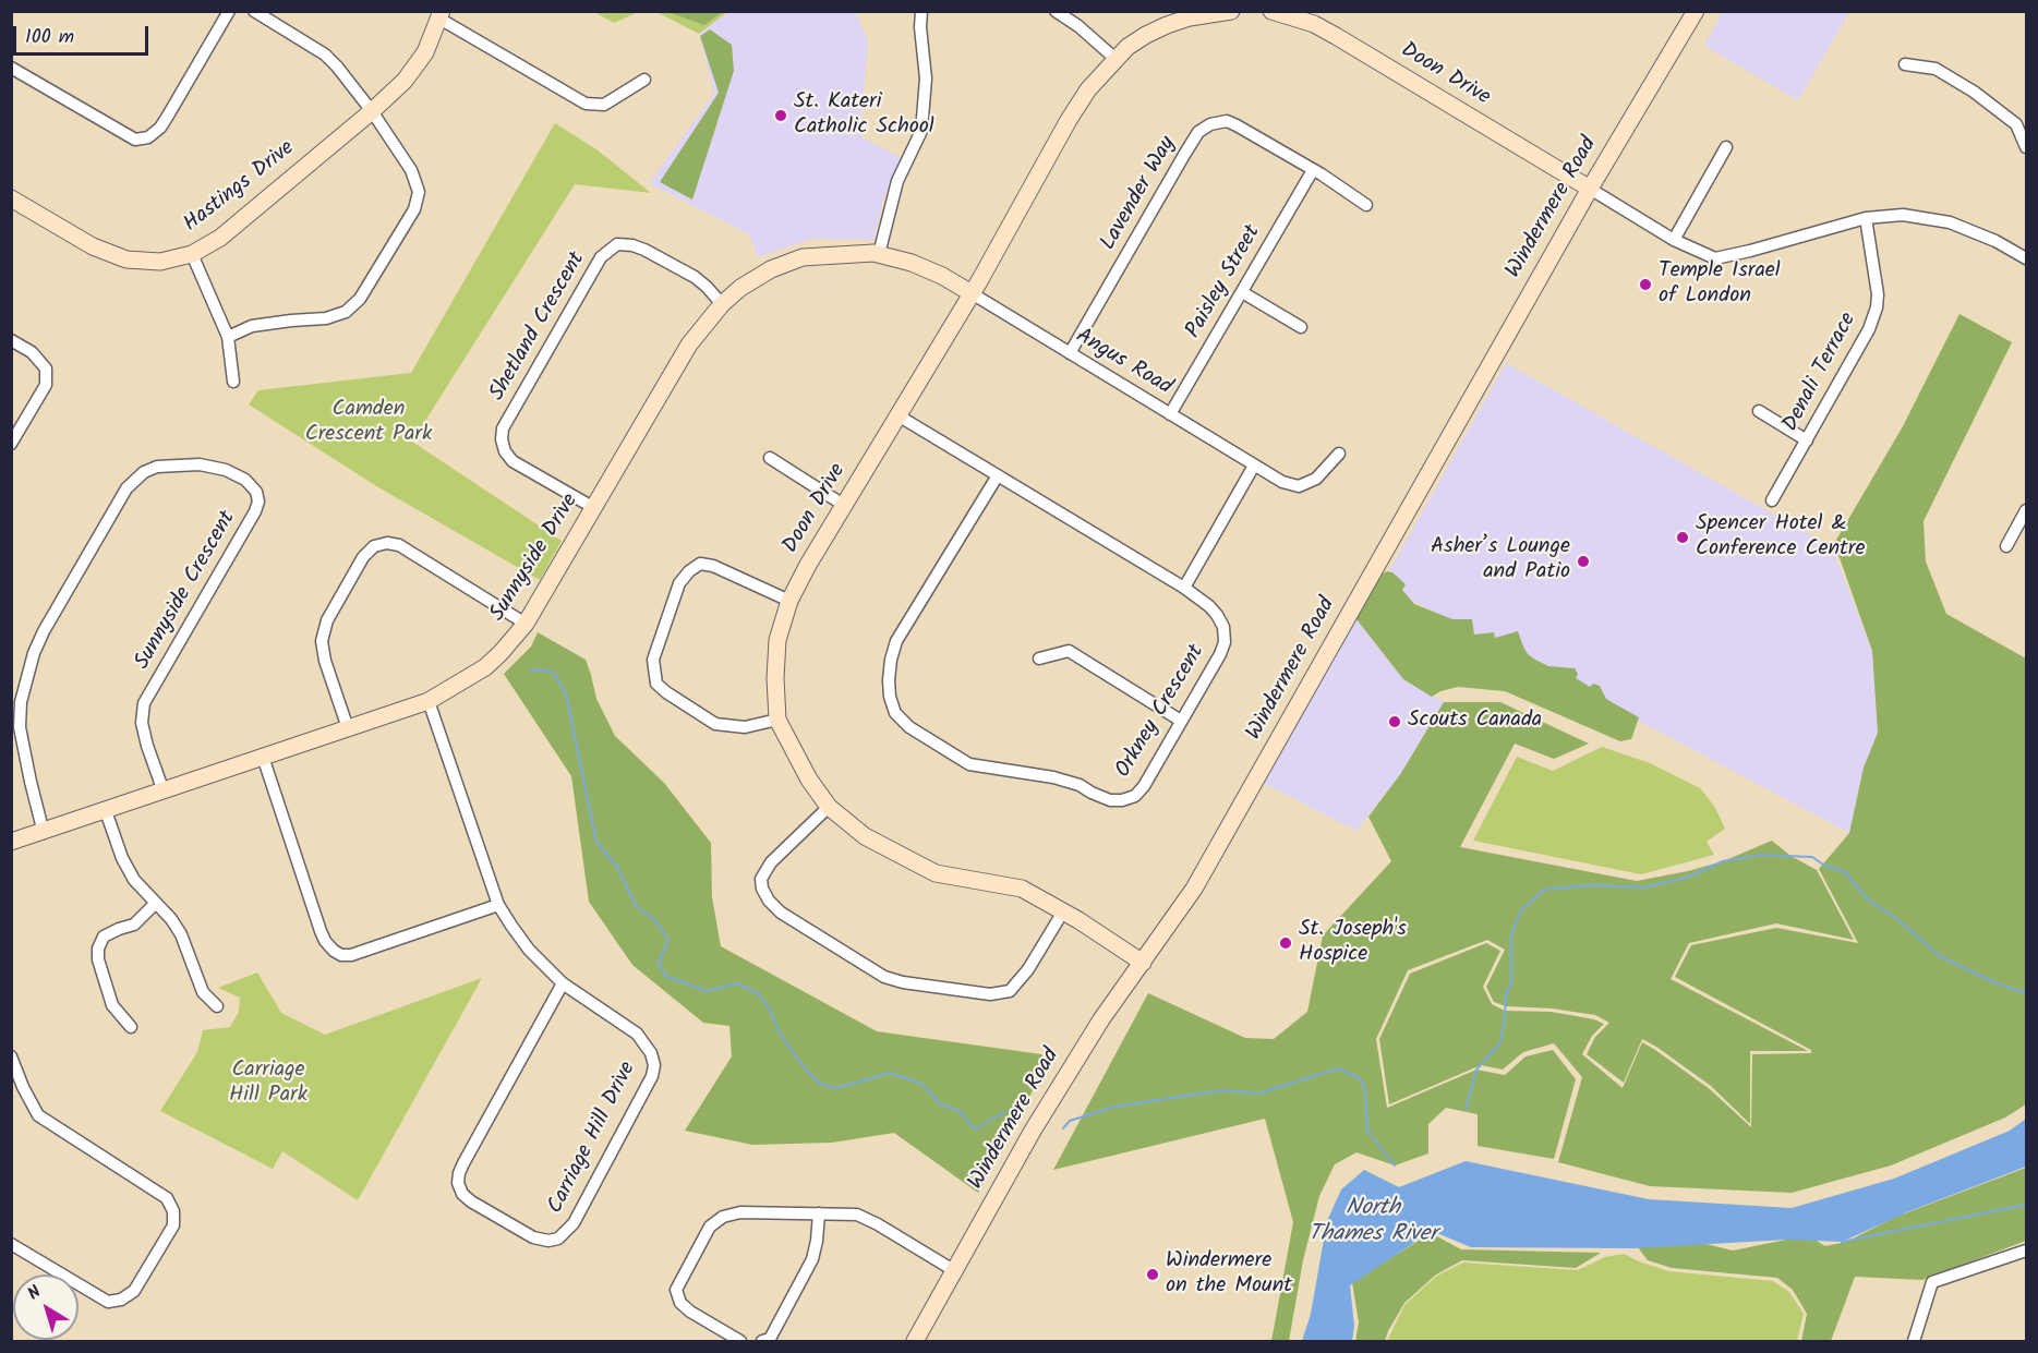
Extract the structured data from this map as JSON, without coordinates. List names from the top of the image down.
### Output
{
  "streets": {
    "street": [
      "Doon Drive",
      "Hastings Drive",
      "Lavender Way",
      "Windermere Road",
      "Paisley Street",
      "Shetland Crescent",
      "Angus Road",
      "Denali Terrace",
      "Sunnyside Drive",
      "Sunnyside Crescent",
      "Orkney Crescent",
      "Carriage Hill Drive"
    ]
  },
  "crossings": [
    ["Doon Drive", "Windermere Road"],
    ["Doon Drive", "Angus Road"],
    ["Doon Drive", "Sunnyside Drive"],
    ["Doon Drive", "Orkney Crescent"],
    ["Lavender Way", "Paisley Street"],
    ["Lavender Way", "Angus Road"],
    ["Paisley Street", "Angus Road"],
    ["Shetland Crescent", "Sunnyside Drive"],
    ["Angus Road", "Sunnyside Drive"],
    ["Sunnyside Drive", "Sunnyside Crescent"],
    ["Sunnyside Drive", "Carriage Hill Drive"]
  ],
  "water": ["North Thames River"],
  "parks": ["Camden Crescent Park", "Carriage Hill Park"],
  "places": [
    "St. Kateri Catholic School",
    "Temple Israel of London",
    "Spencer Hotel & Conference Centre",
    "Asher’s Lounge and Patio",
    "Scouts Canada",
    "St. Joseph's Hospice",
    "Windermere on the Mount"
  ],
  "scale_bar": "100 m",
  "north": "top left"
}
